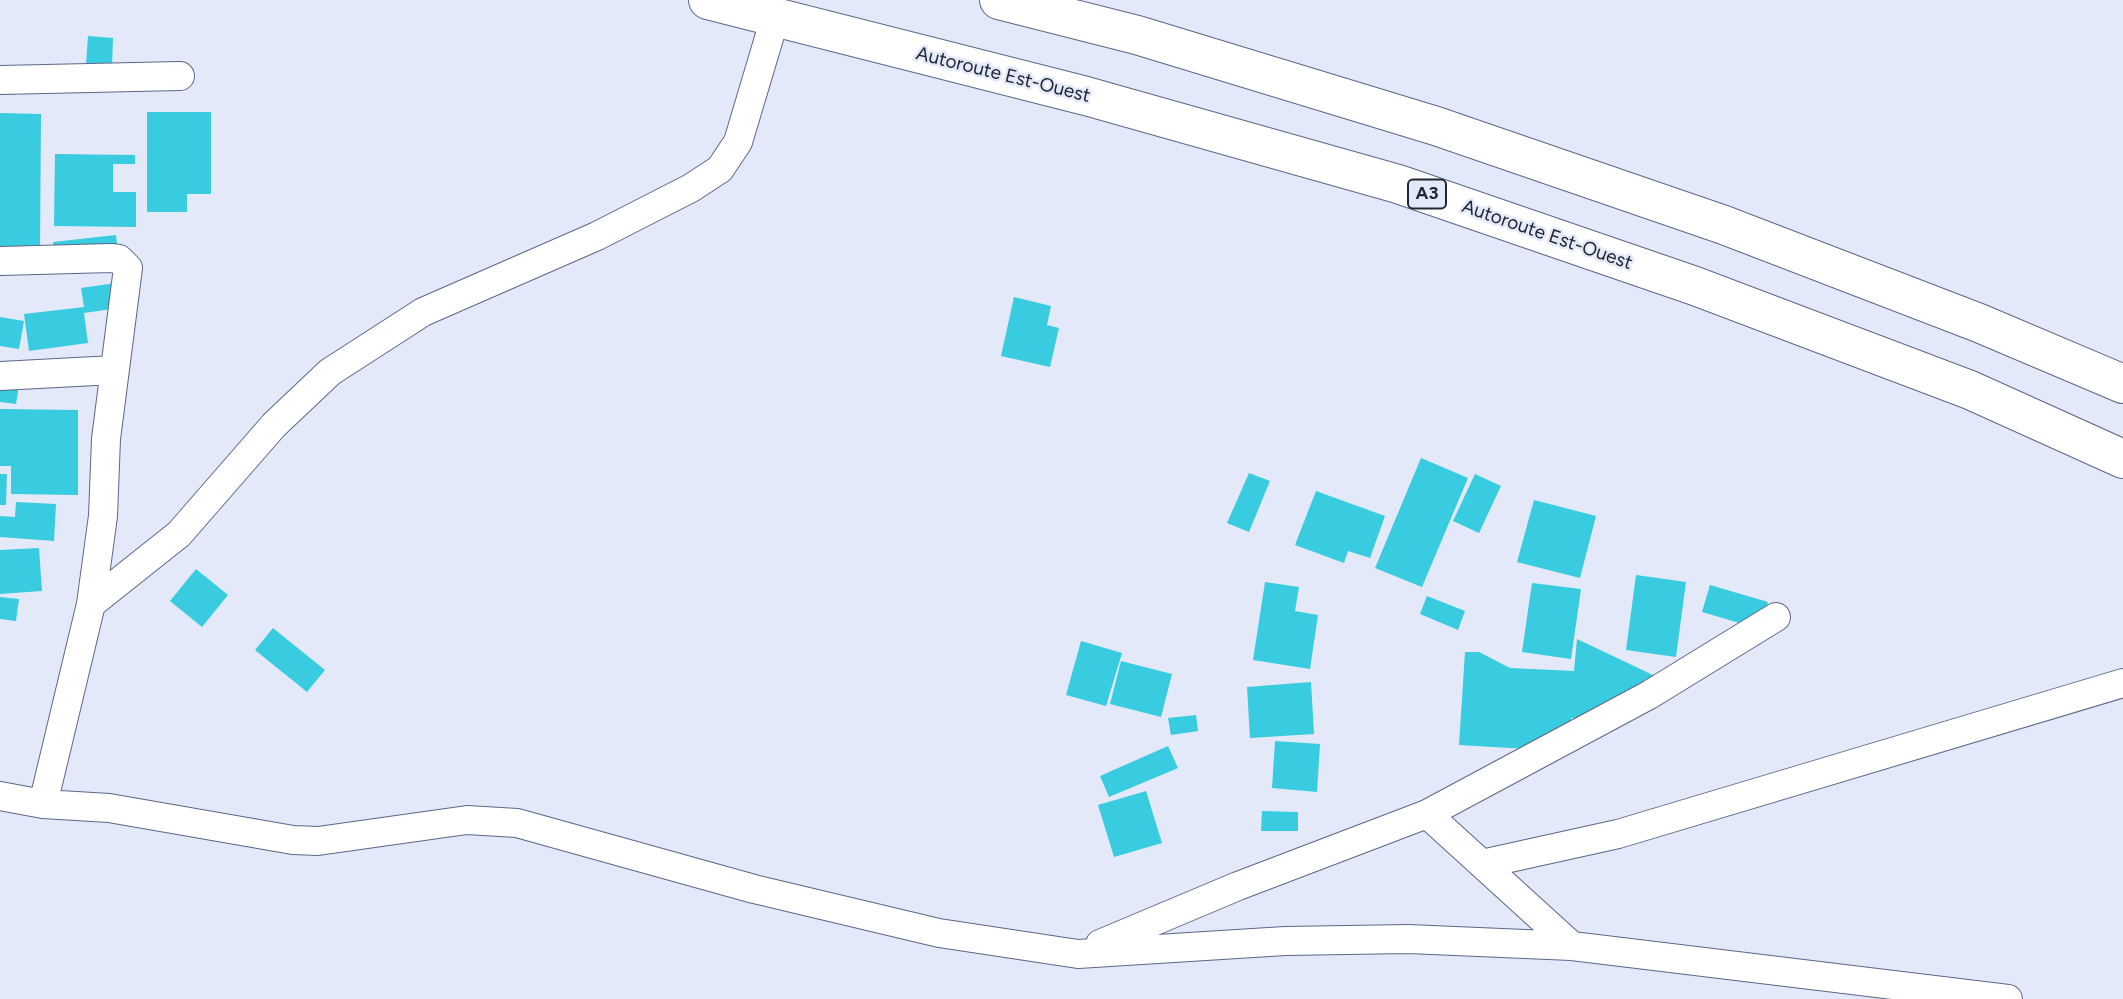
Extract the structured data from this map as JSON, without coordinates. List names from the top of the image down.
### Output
{
  "streets": {
    "highway": ["Autoroute Est-Ouest", "A3"]
  }
}
